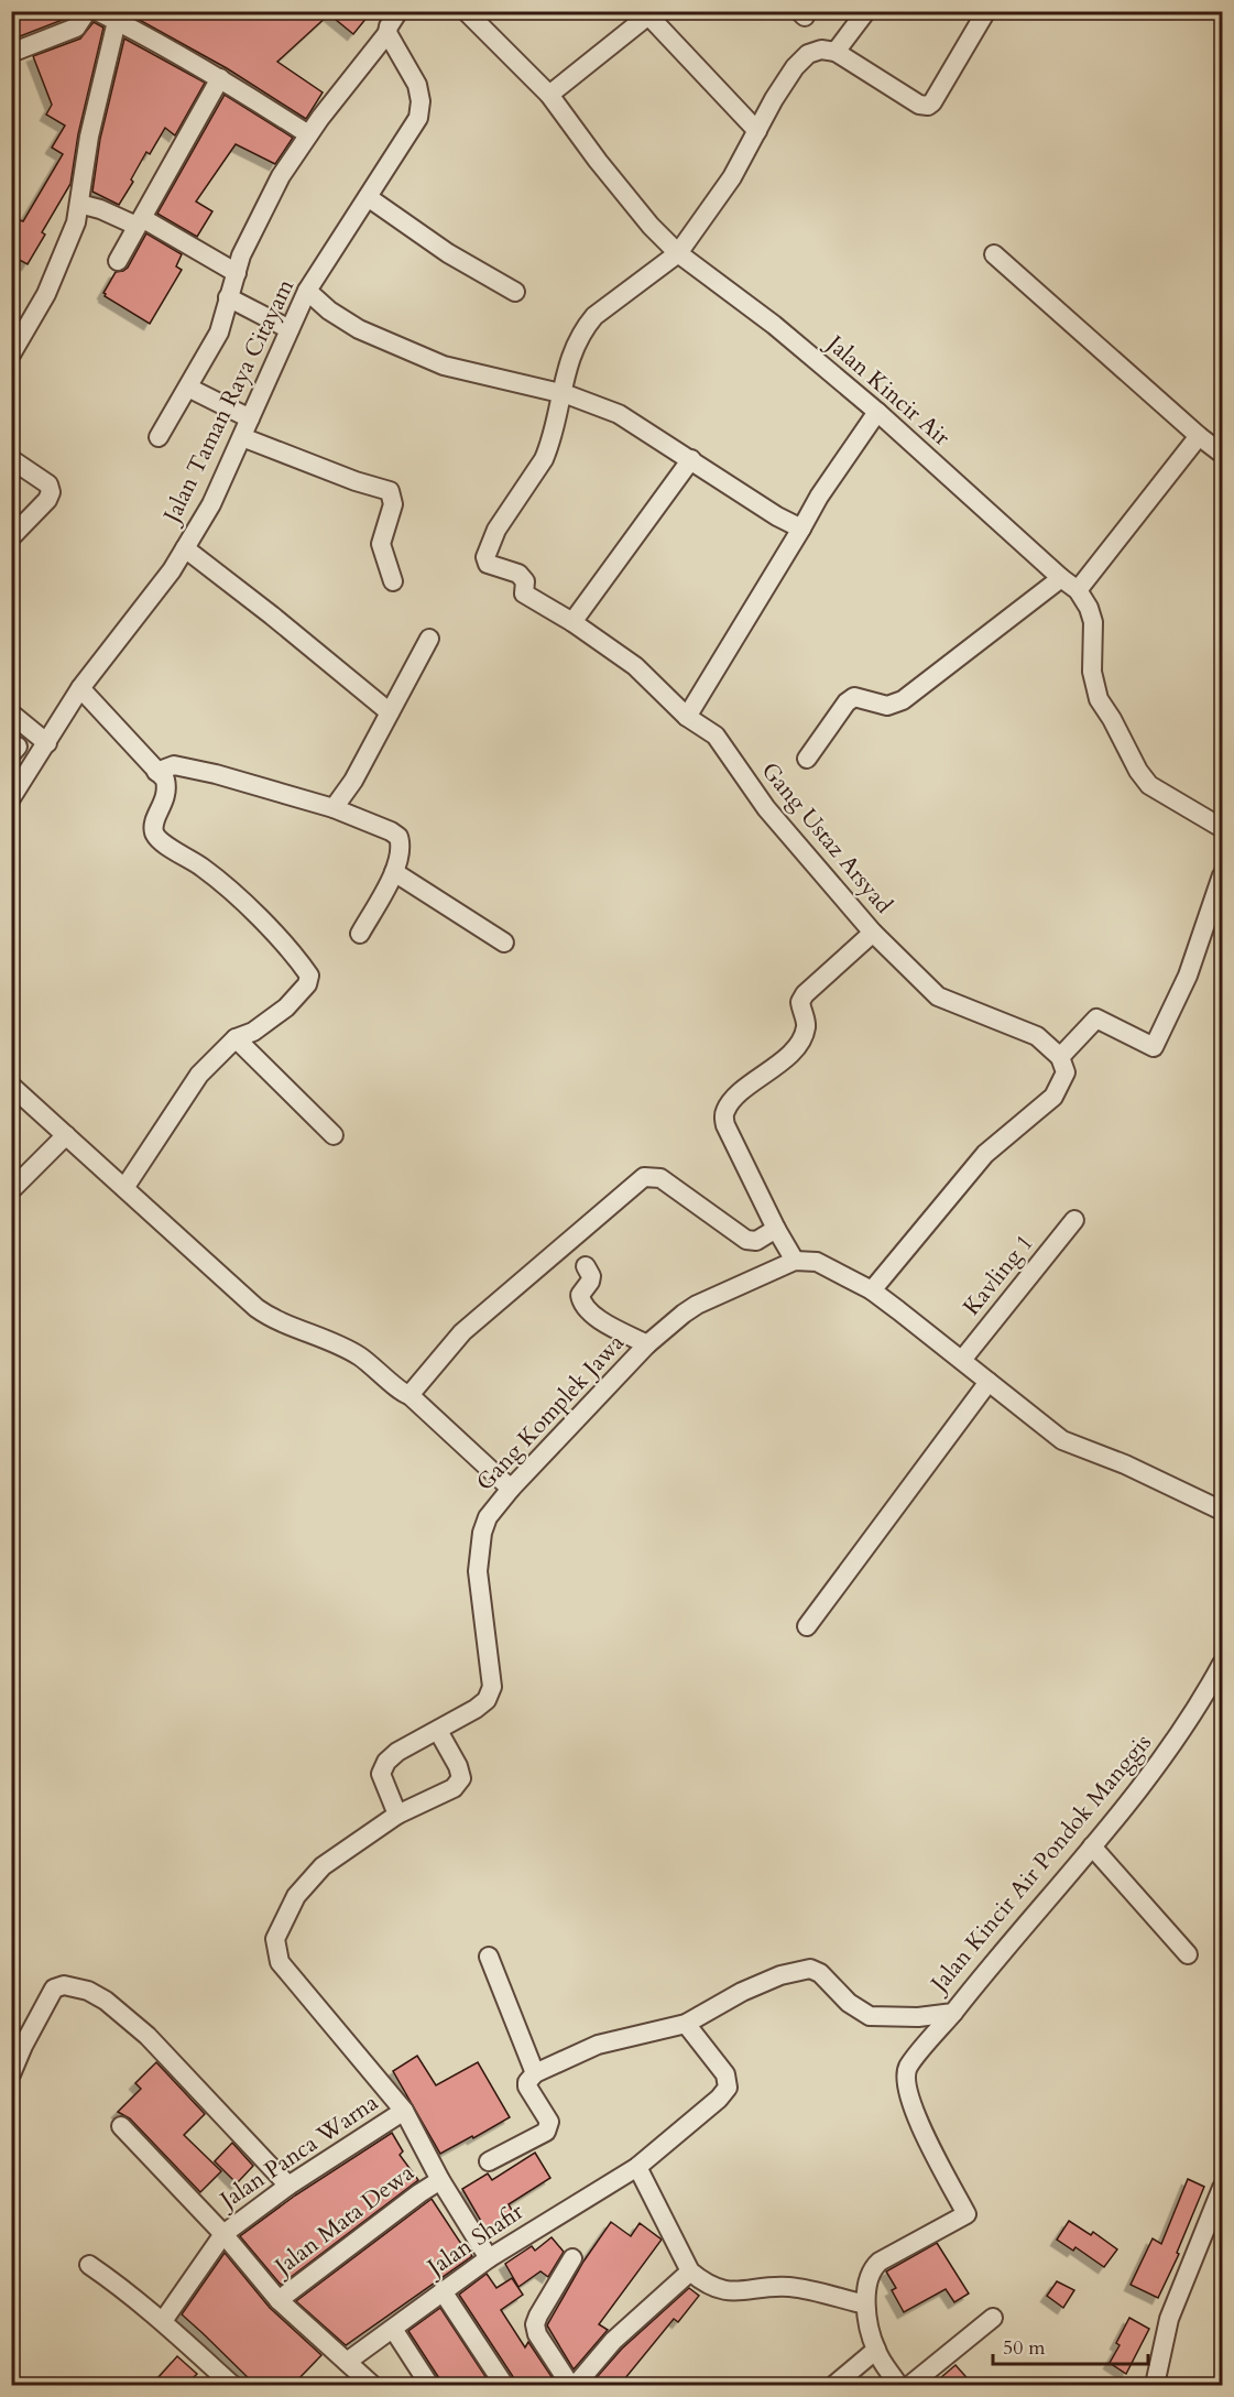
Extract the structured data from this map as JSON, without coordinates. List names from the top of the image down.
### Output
{
  "streets": {
    "street": [
      "Jalan Kincir Air",
      "Jalan Taman Raya Citayam",
      "Gang Ustaz Arsyad",
      "Kavling 1",
      "Gang Komplek Jawa",
      "Jalan Kincir Air Pondok Manggis",
      "Jalan Panca Warna",
      "Jalan Mata Dewa",
      "Jalan Shafir"
    ]
  },
  "scale_bar": "50 m"
}
